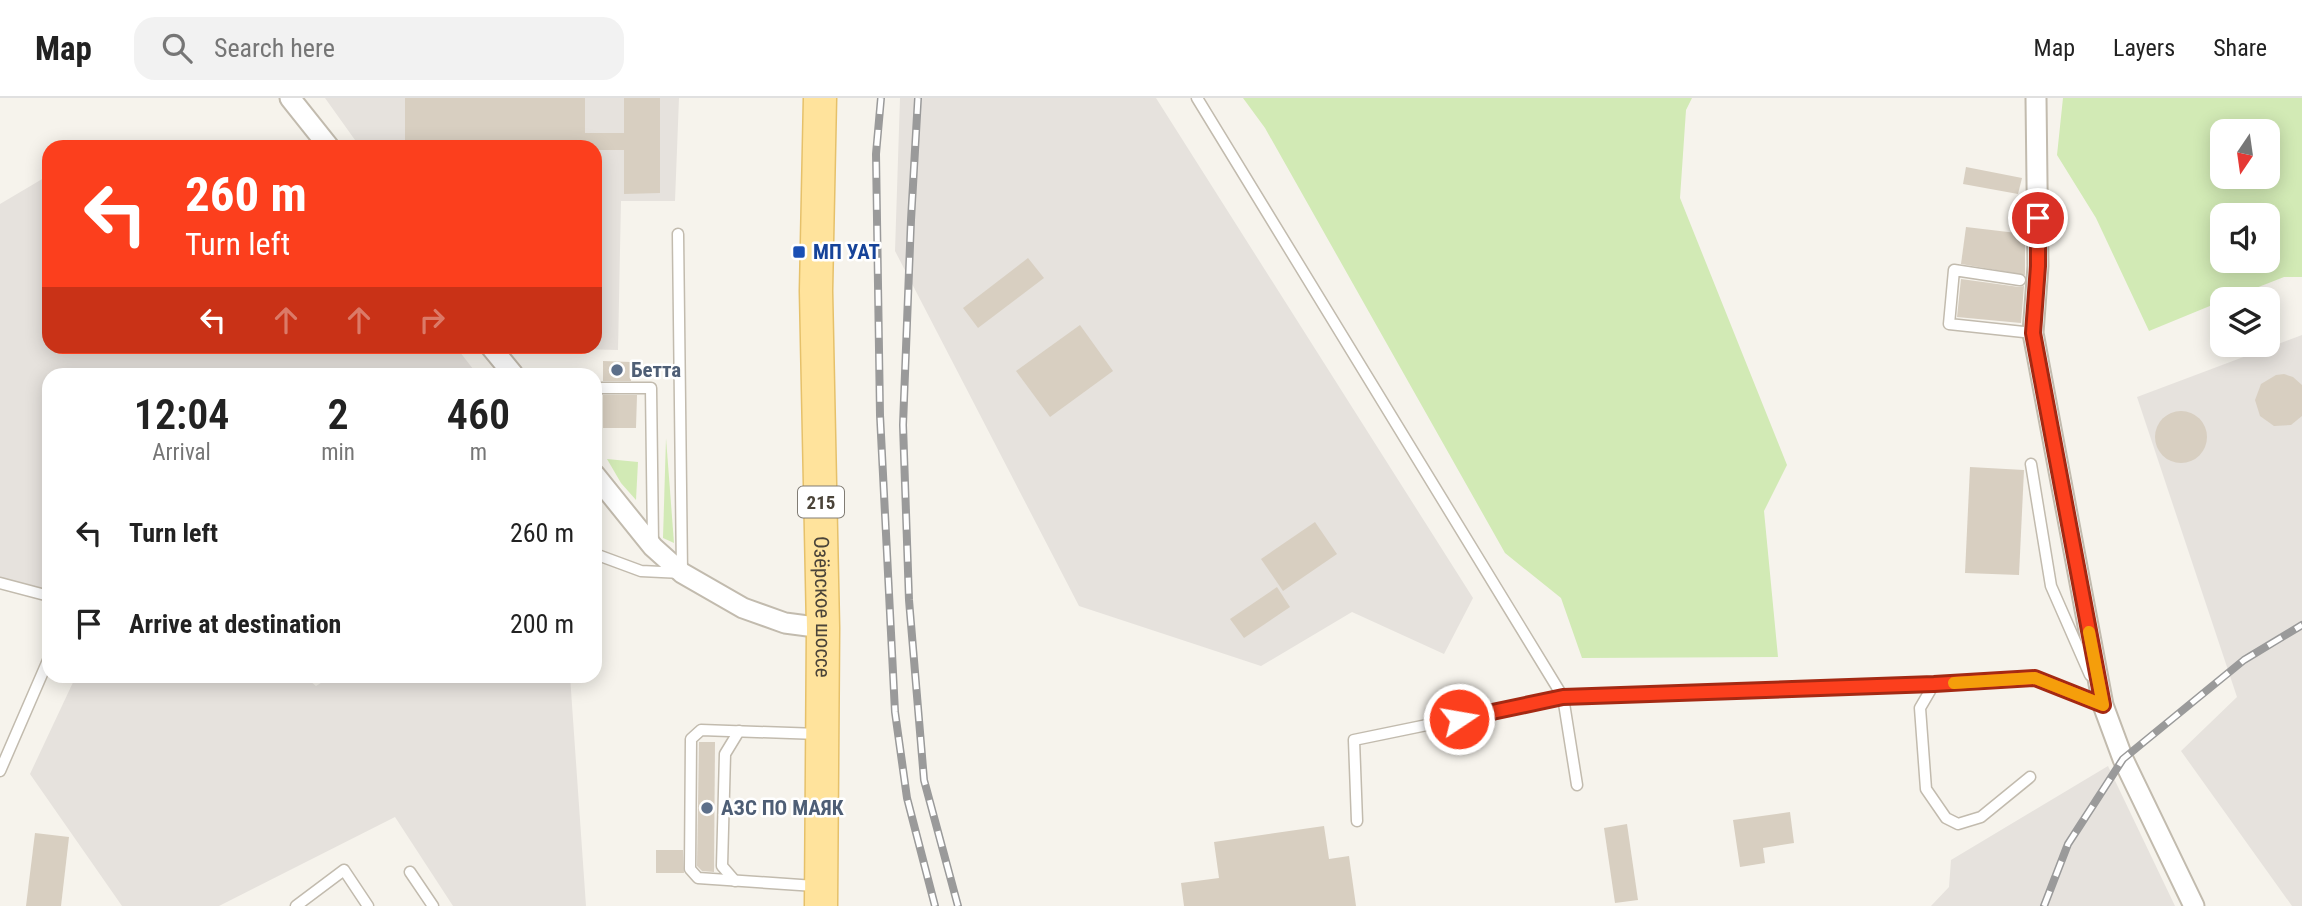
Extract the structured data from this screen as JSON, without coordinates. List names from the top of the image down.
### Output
{
  "streets": {
    "main road": ["215", "Озёрское шоссе"]
  },
  "places": {
    "transit": ["МП УАТ"],
    "other": ["Бетта", "АЗС ПО МАЯК"]
  },
  "north": "bottom",
  "page": {
    "header": "Map",
    "search": "Search here",
    "nav": ["Map", "Layers", "Share"],
    "turn": ["260 m", "Turn left"],
    "eta": [
      "12:04",
      "Arrival",
      "2",
      "min",
      "460",
      "m"
    ],
    "list": [
      {
        "name": "Turn left",
        "value": "260 m"
      },
      {
        "name": "Arrive at destination",
        "value": "200 m"
      }
    ]
  }
}
